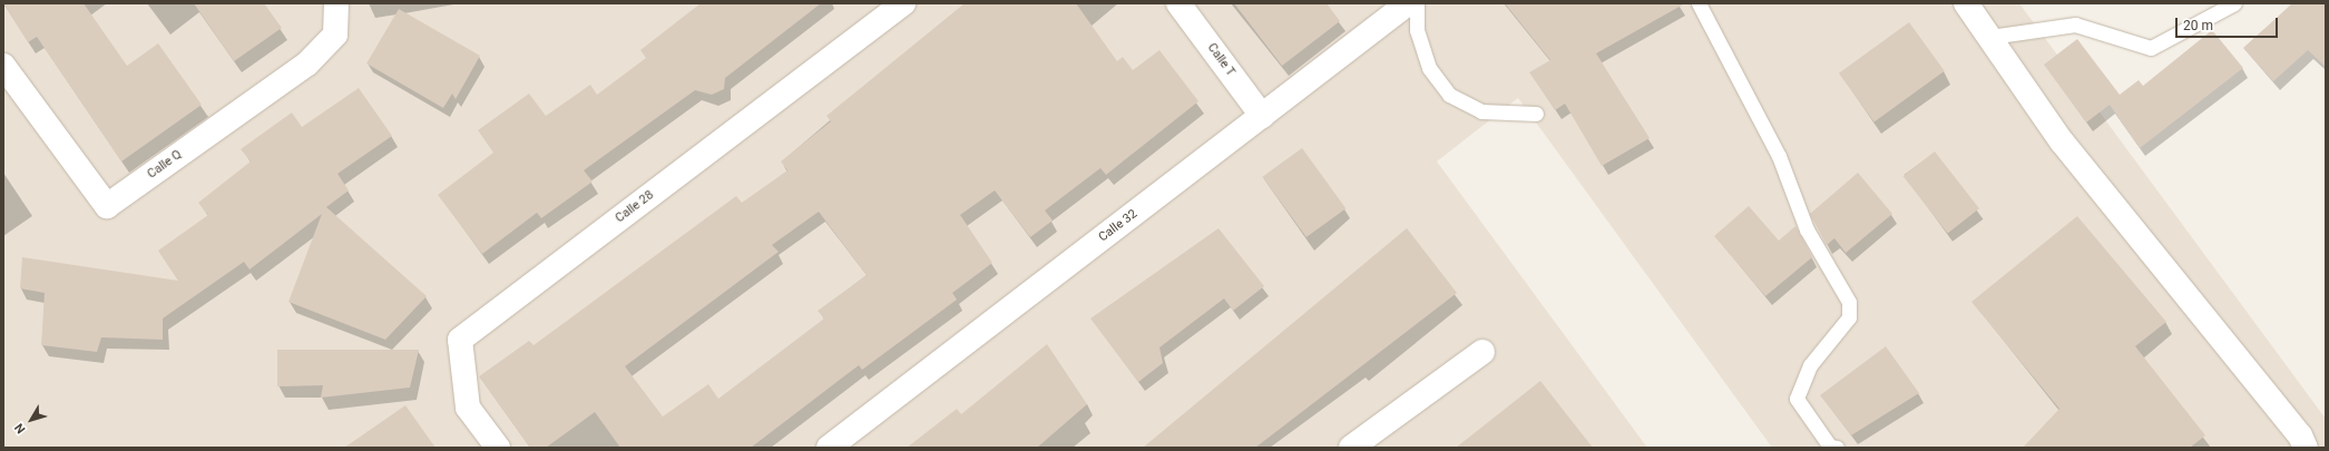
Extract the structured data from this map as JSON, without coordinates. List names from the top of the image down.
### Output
{
  "streets": {
    "street": [
      "Calle T",
      "Calle Q",
      "Calle 28",
      "Calle 32"
    ]
  },
  "crossings": [
    ["Calle T", "Calle 32"]
  ],
  "scale_bar": "20 m",
  "north": "bottom left"
}
